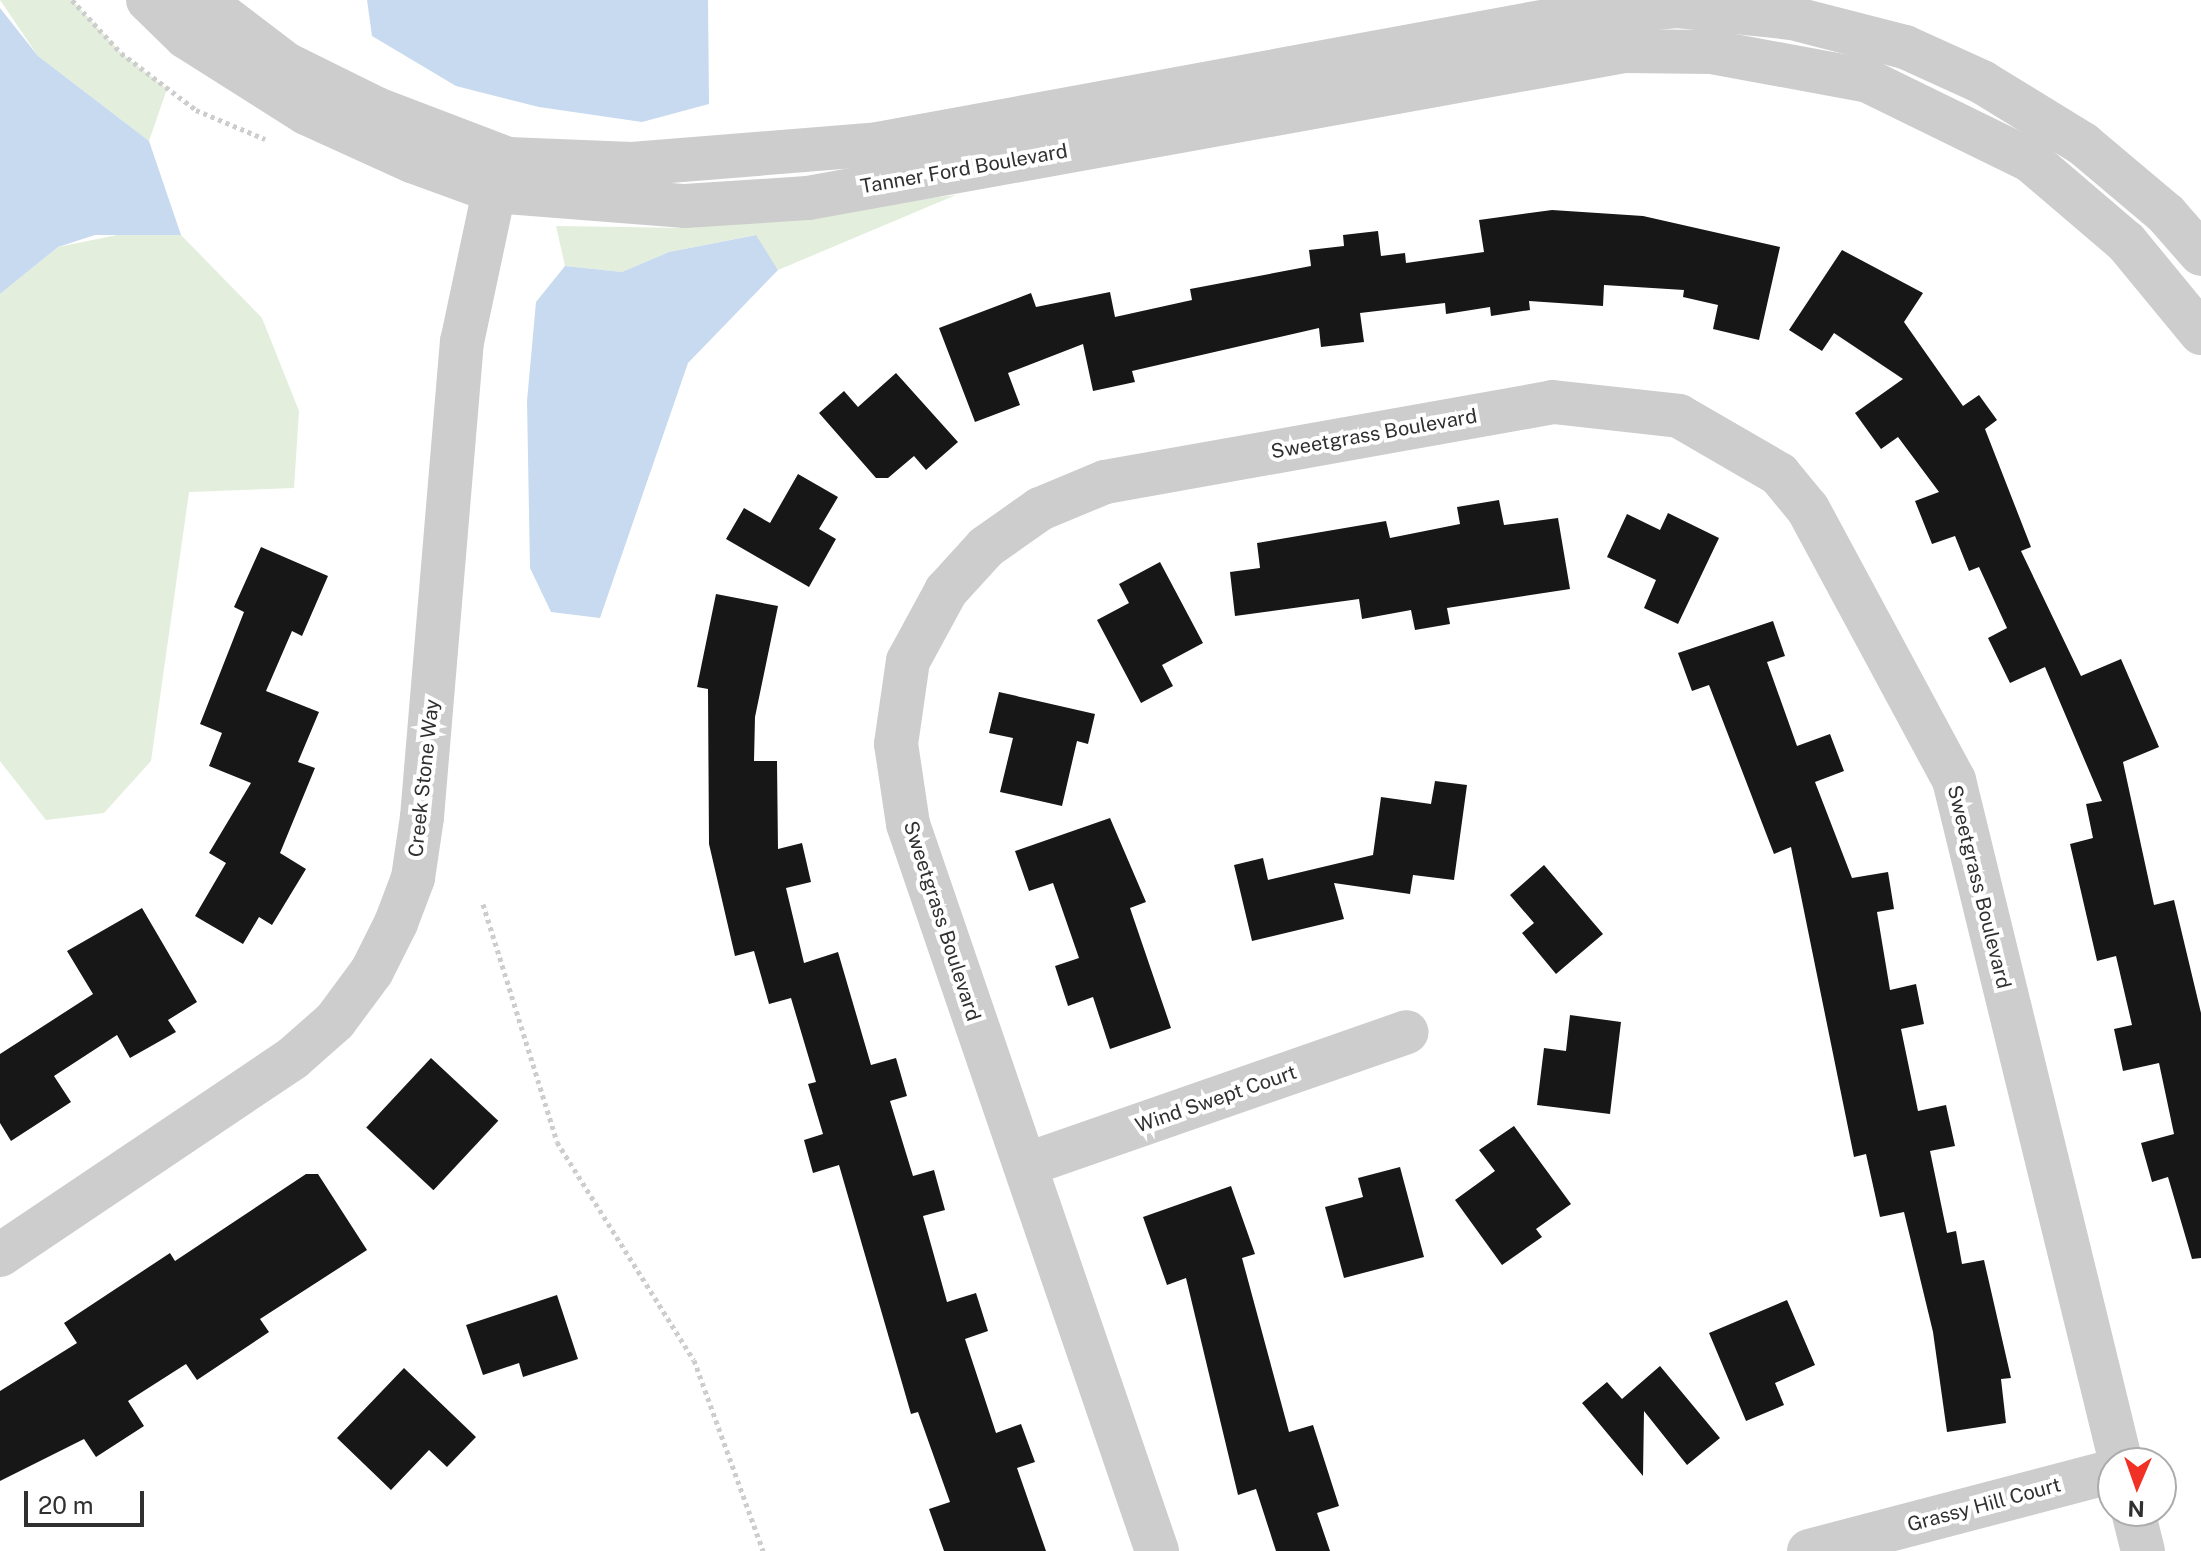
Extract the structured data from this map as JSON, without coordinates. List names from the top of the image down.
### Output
{
  "streets": {
    "street": [
      "Tanner Ford Boulevard",
      "Sweetgrass Boulevard",
      "Creek Stone Way",
      "Wind Swept Court",
      "Grassy Hill Court"
    ]
  },
  "crossings": [
    ["Tanner Ford Boulevard", "Creek Stone Way"],
    ["Sweetgrass Boulevard", "Wind Swept Court"]
  ],
  "scale_bar": "20 m",
  "north": "bottom"
}
